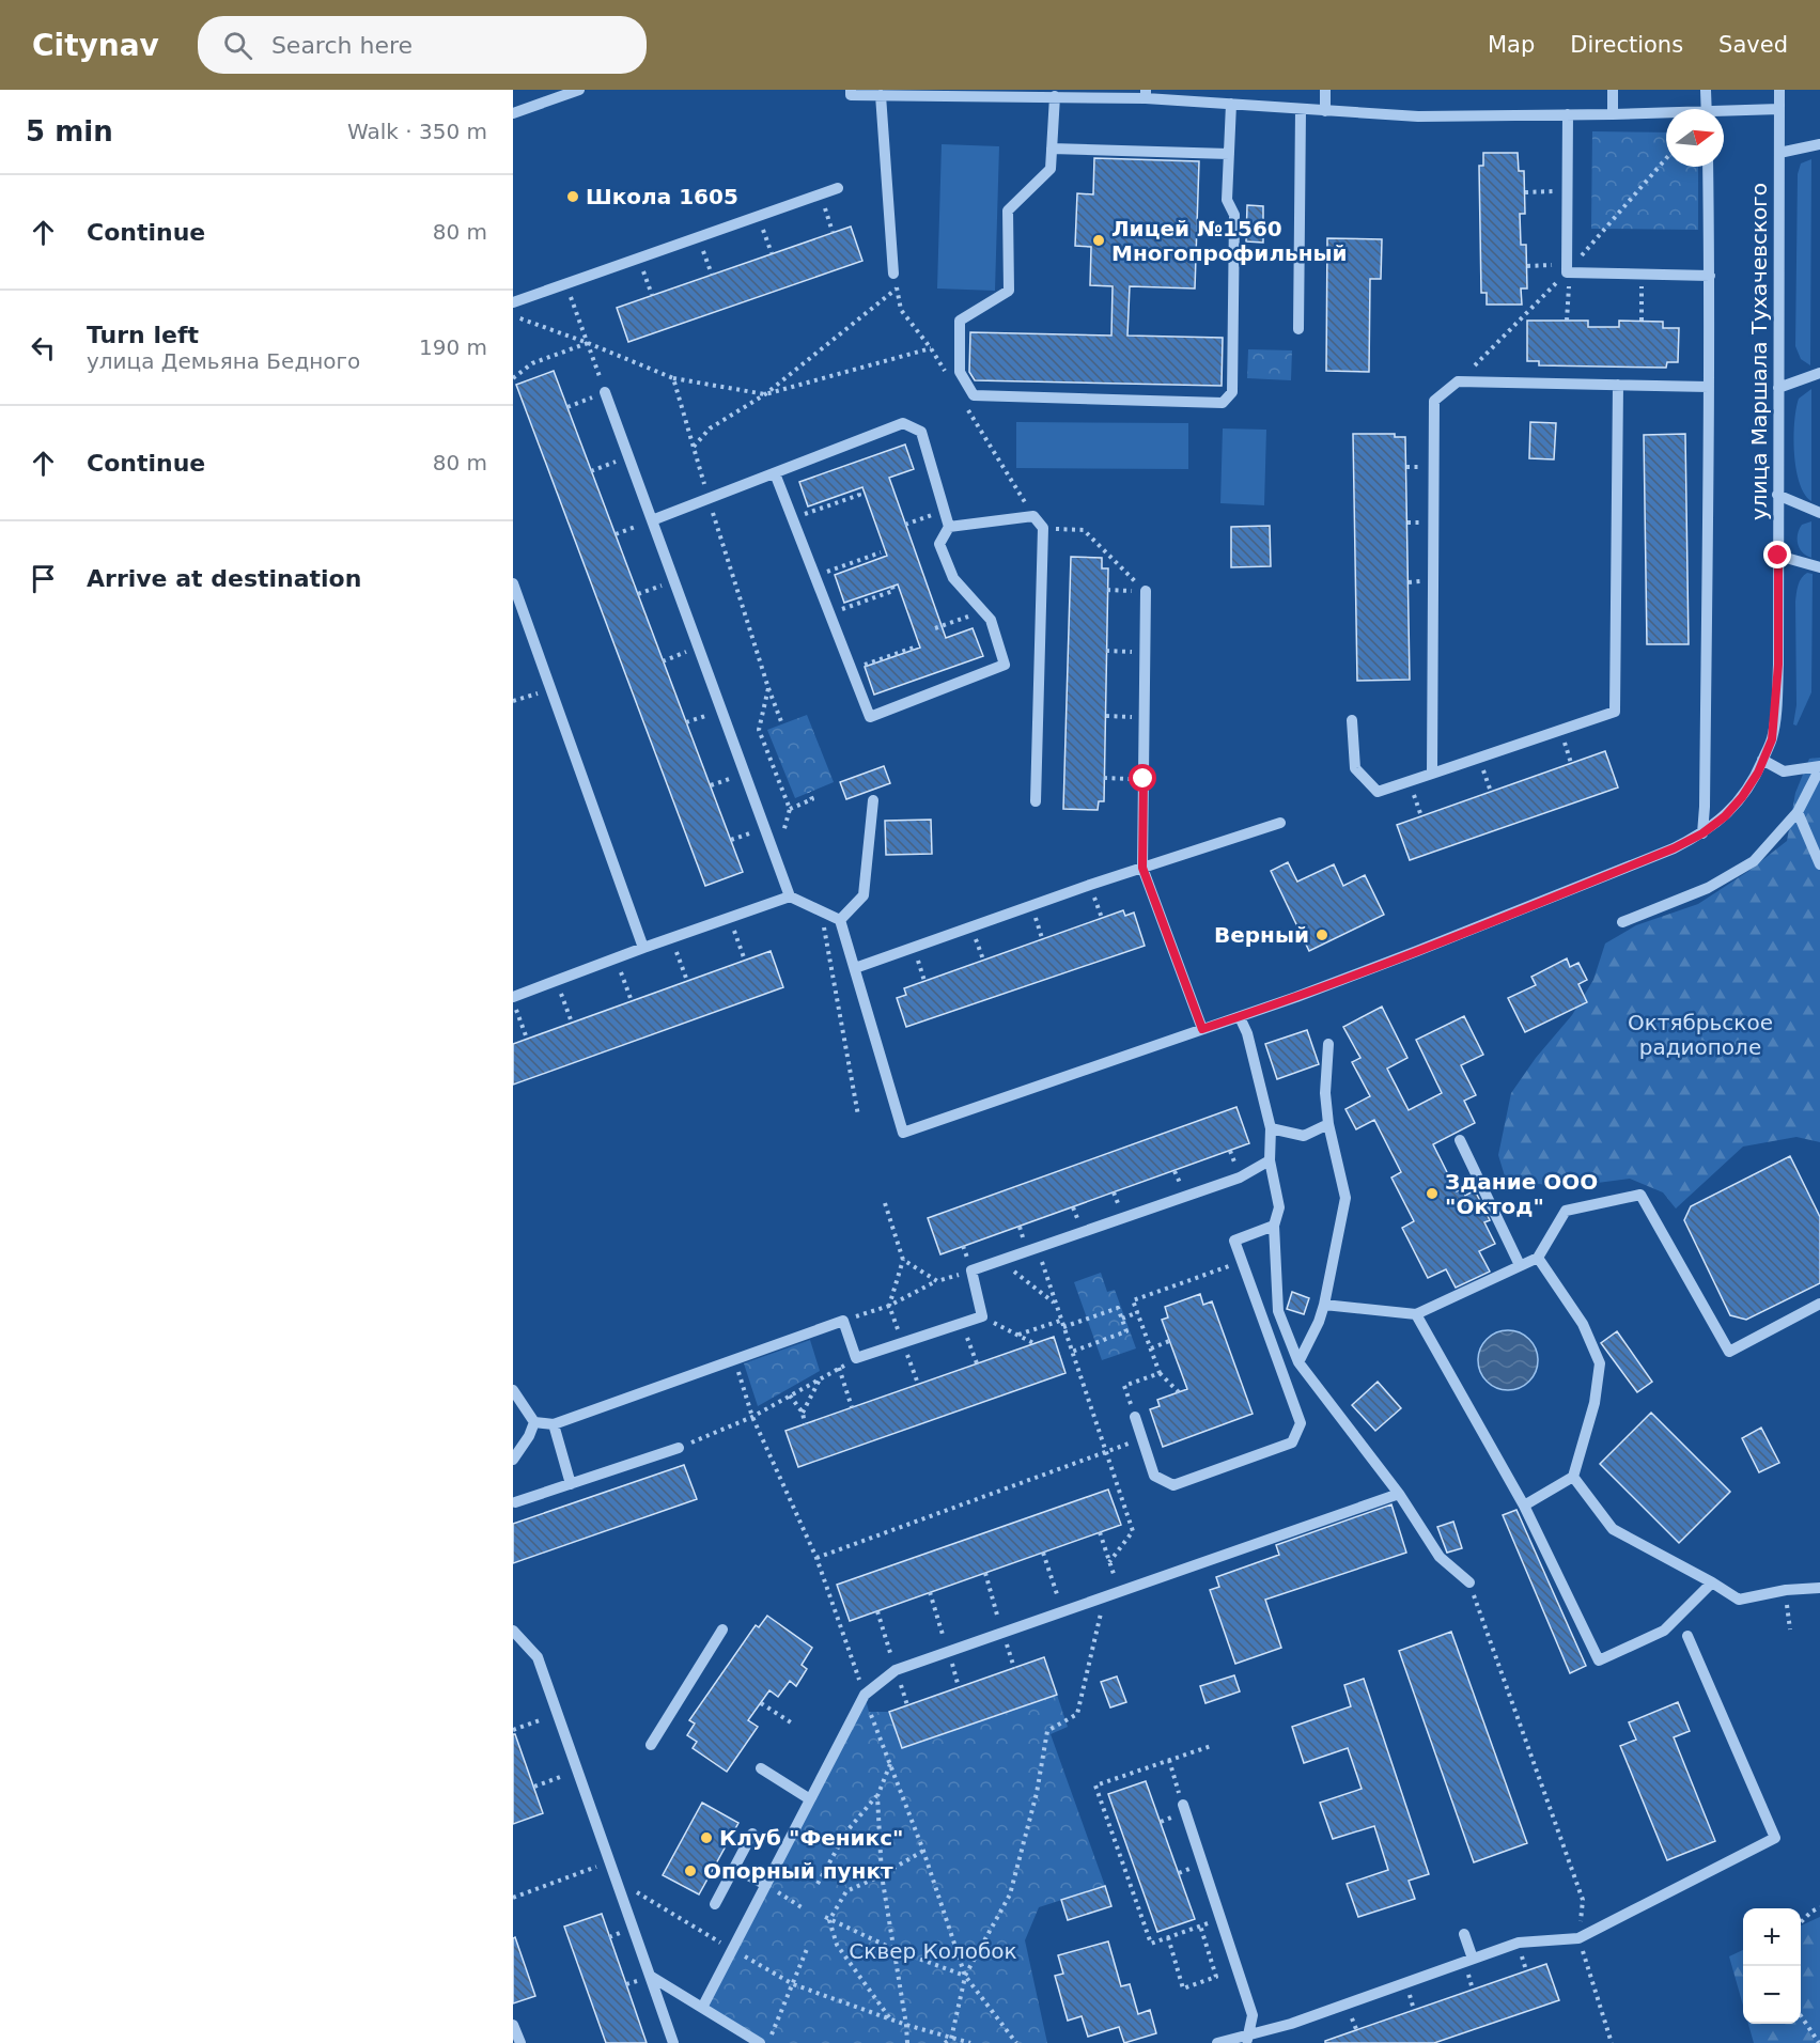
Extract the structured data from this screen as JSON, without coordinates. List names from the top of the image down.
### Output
{
  "streets": {
    "street": ["улица Маршала Тухачевского"]
  },
  "parks": ["Октябрьское радиополе", "Сквер Колобок"],
  "places": [
    "Школа 1605",
    "Лицей №1560 Многопрофильный",
    "Верный",
    "Здание ООО \"Октод\"",
    "Клуб \"Феникс\"",
    "Опорный пункт"
  ],
  "north": "right",
  "page": {
    "header": "Citynav",
    "search": "Search here",
    "nav": ["Map", "Directions", "Saved"],
    "heading": ["5 min", "Walk · 350 m"],
    "list": [
      ["Continue", "80 m"],
      ["Turn left", "улица Демьяна Бедного", "190 m"],
      ["Continue", "80 m"],
      "Arrive at destination"
    ],
    "map_buttons": ["+", "−"]
  }
}
